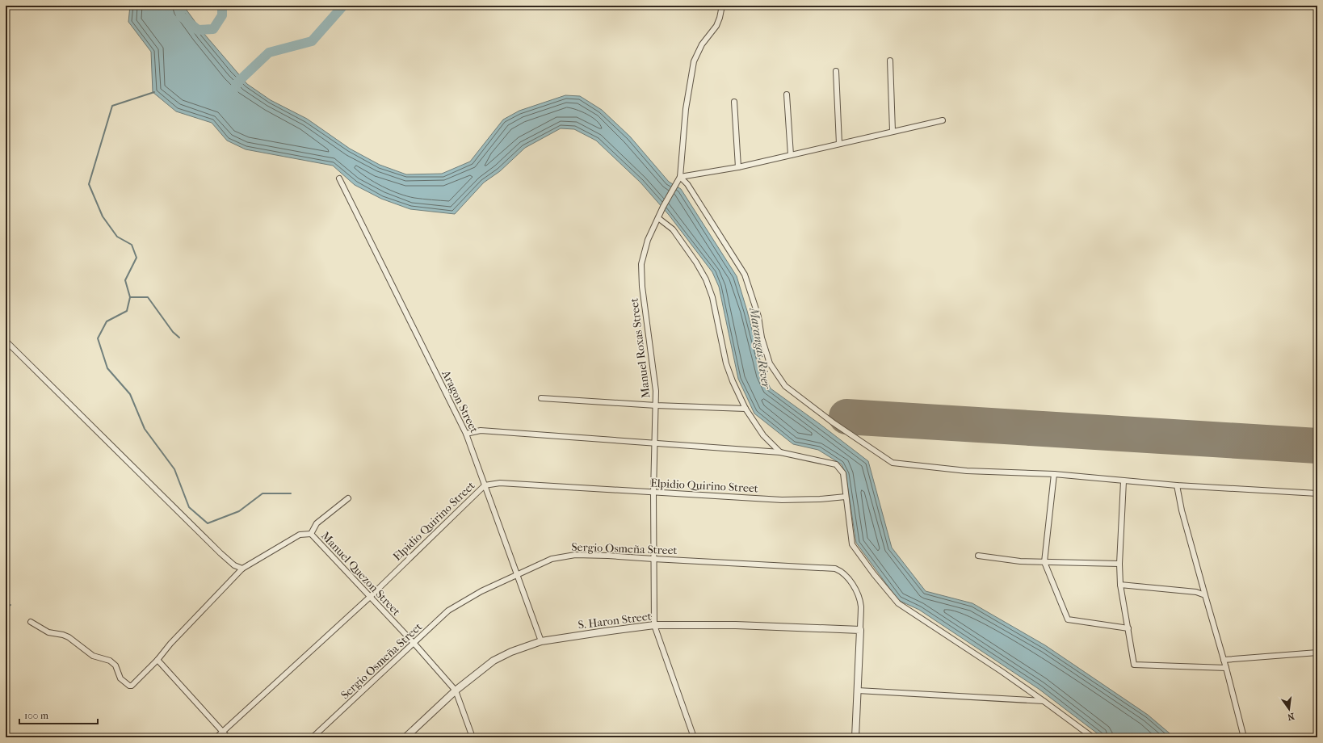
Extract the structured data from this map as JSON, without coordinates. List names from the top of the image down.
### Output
{
  "streets": {
    "street": [
      "Manuel Roxas Street",
      "Aragon Street",
      "Elpidio Quirino Street",
      "Sergio Osmeña Street",
      "Manuel Quezon Street",
      "S. Haron Street"
    ]
  },
  "crossings": [
    ["Manuel Roxas Street", "Elpidio Quirino Street"],
    ["Manuel Roxas Street", "Sergio Osmeña Street"],
    ["Manuel Roxas Street", "S. Haron Street"],
    ["Aragon Street", "Elpidio Quirino Street"],
    ["Aragon Street", "Sergio Osmeña Street"],
    ["Aragon Street", "S. Haron Street"],
    ["Elpidio Quirino Street", "Manuel Quezon Street"],
    ["Sergio Osmeña Street", "Manuel Quezon Street"],
    ["Sergio Osmeña Street", "S. Haron Street"],
    ["Manuel Quezon Street", "S. Haron Street"]
  ],
  "water": ["Marangas River"],
  "scale_bar": "100 m",
  "north": "bottom"
}
